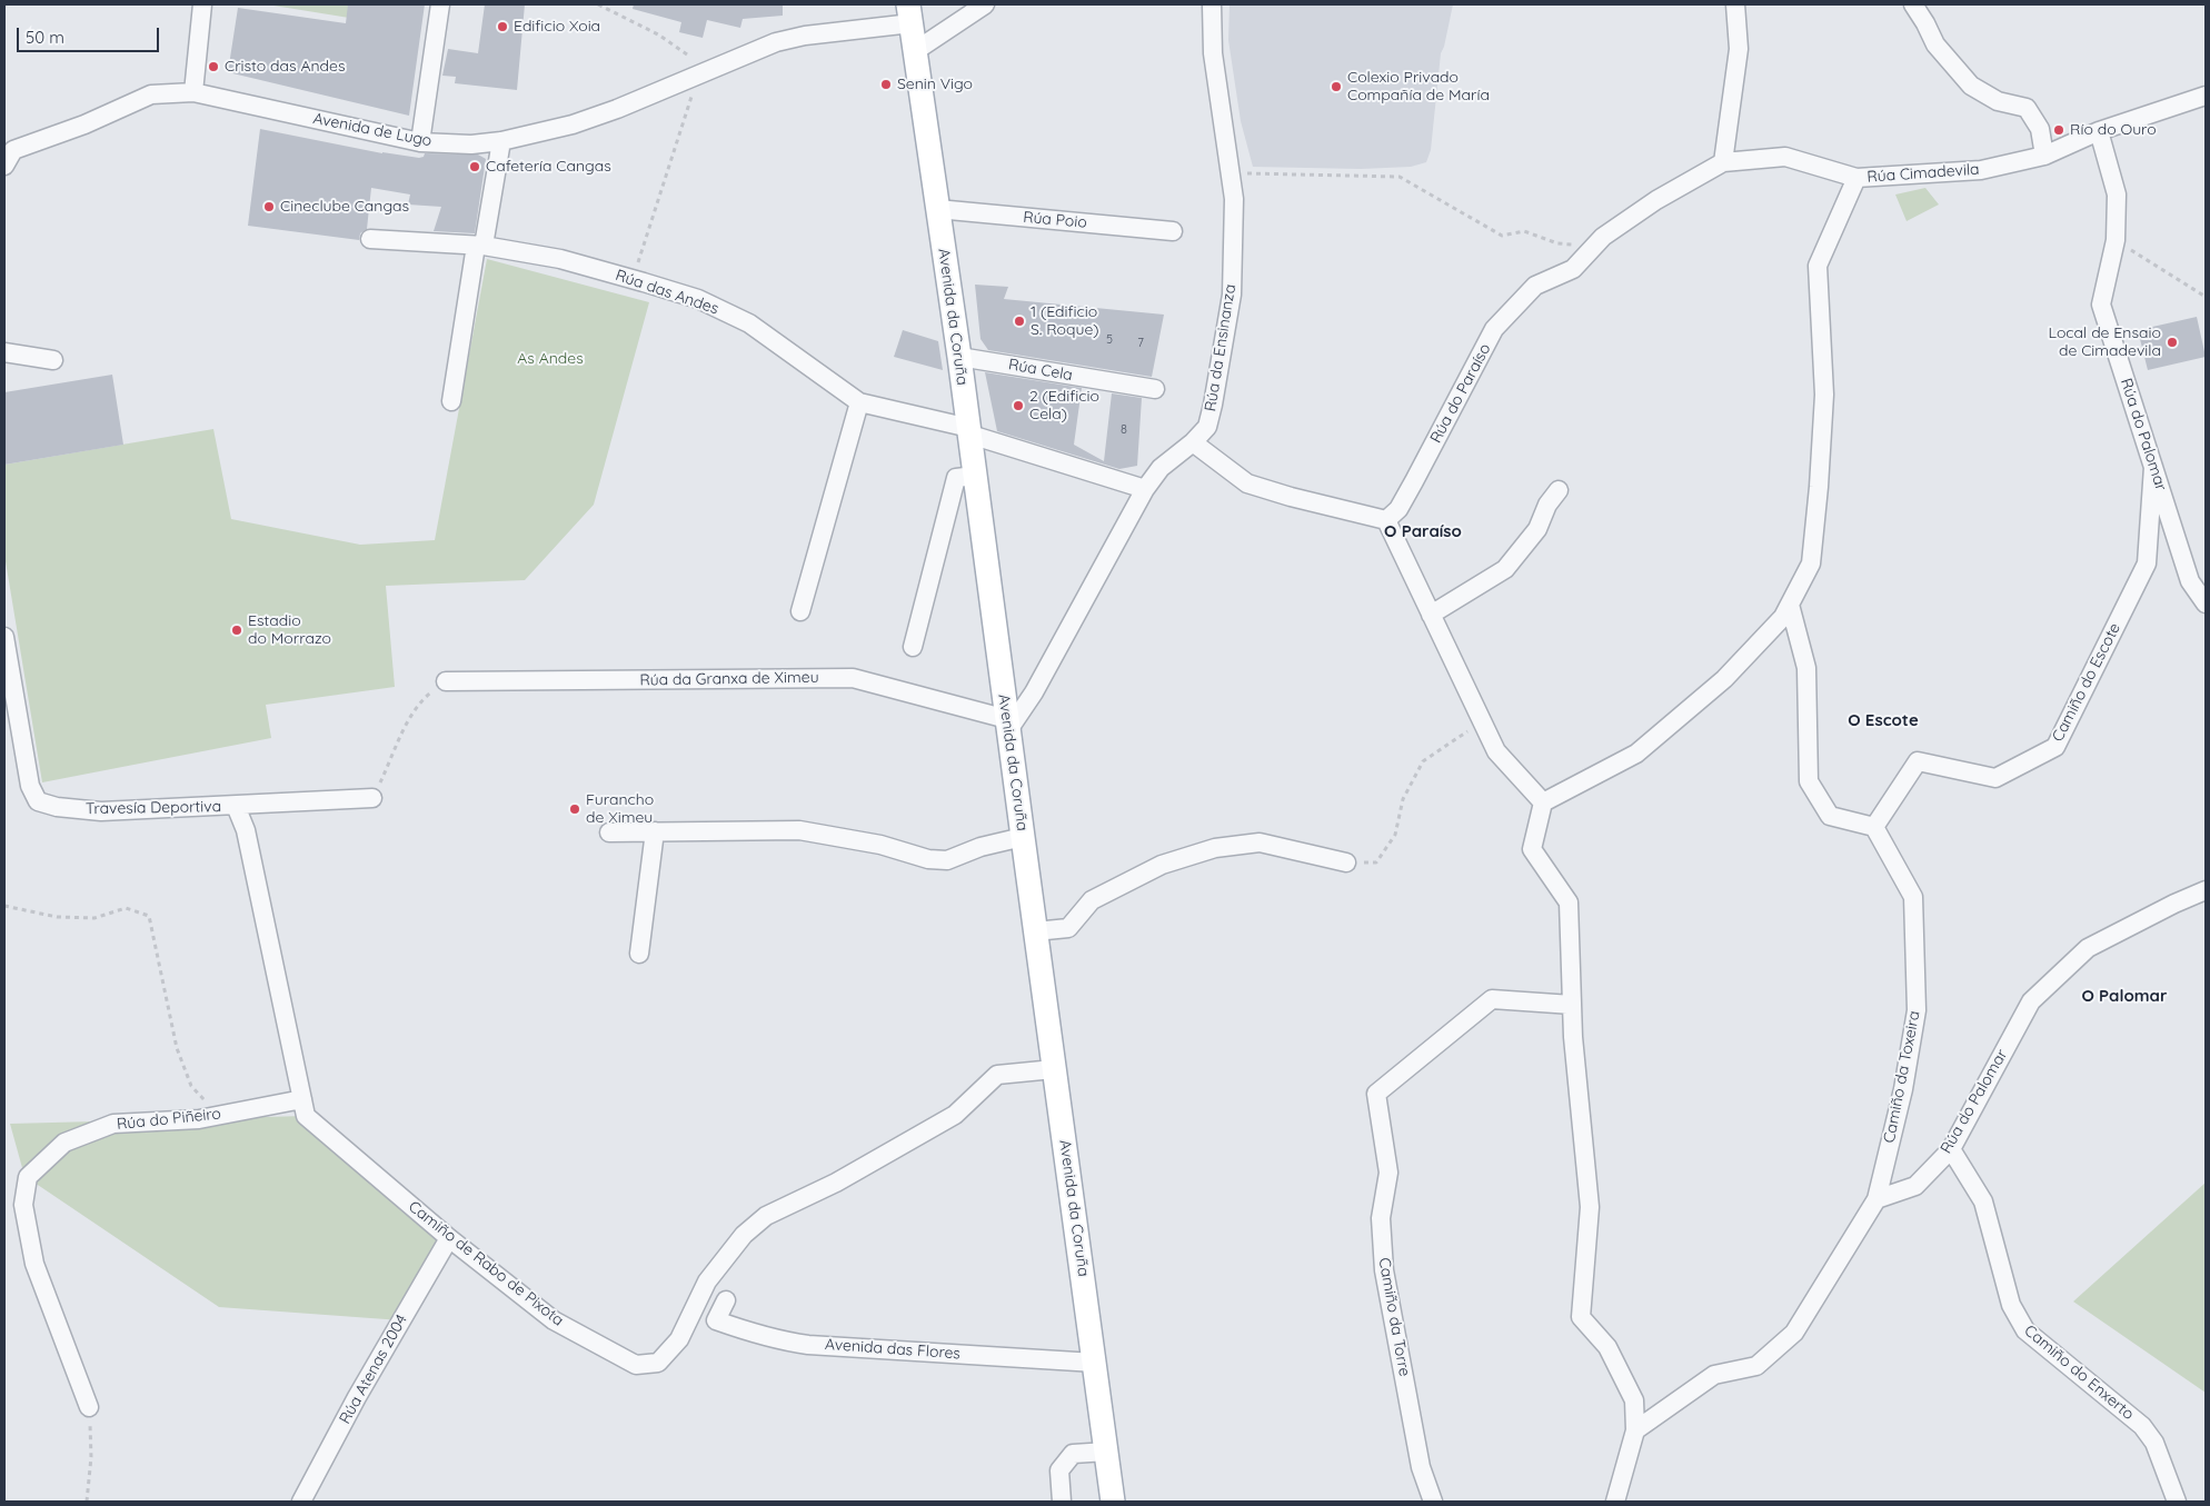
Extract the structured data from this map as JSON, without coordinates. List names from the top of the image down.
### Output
{
  "streets": {
    "main road": ["Avenida da Coruña"],
    "street": [
      "Avenida de Lugo",
      "Rúa Cimadevila",
      "Rúa Poio",
      "Rúa das Andes",
      "Rúa da Ensinanza",
      "Rúa Cela",
      "Rúa do Paraíso",
      "Rúa do Palomar",
      "Rúa da Granxa de Ximeu",
      "Camiño do Escote",
      "Travesía Deportiva",
      "Camiño da Toxeira",
      "Rúa do Piñeiro",
      "Camiño de Rabo de Pixota",
      "Camiño da Torre",
      "Avenida das Flores",
      "Rúa Atenas 2004",
      "Camiño do Enxerto"
    ]
  },
  "crossings": [
    ["Avenida de Lugo", "Avenida da Coruña"],
    ["Rúa Cimadevila", "Rúa do Paraíso"],
    ["Rúa Cimadevila", "Rúa do Palomar"],
    ["Rúa Poio", "Avenida da Coruña"],
    ["Rúa das Andes", "Avenida da Coruña"],
    ["Rúa das Andes", "Rúa da Ensinanza"],
    ["Avenida da Coruña", "Rúa da Ensinanza"],
    ["Avenida da Coruña", "Rúa Cela"],
    ["Avenida da Coruña", "Rúa da Granxa de Ximeu"],
    ["Avenida da Coruña", "Camiño de Rabo de Pixota"],
    ["Avenida da Coruña", "Avenida das Flores"],
    ["Rúa da Ensinanza", "Rúa da Granxa de Ximeu"],
    ["Rúa do Palomar", "Camiño do Escote"],
    ["Rúa do Palomar", "Camiño da Toxeira"],
    ["Rúa do Palomar", "Camiño do Enxerto"],
    ["Camiño do Escote", "Camiño da Toxeira"],
    ["Travesía Deportiva", "Camiño de Rabo de Pixota"],
    ["Rúa do Piñeiro", "Camiño de Rabo de Pixota"],
    ["Camiño de Rabo de Pixota", "Rúa Atenas 2004"]
  ],
  "districts": ["O Paraíso", "O Escote", "O Palomar"],
  "parks": ["As Andes"],
  "places": [
    "Edificio Xoia",
    "Cristo das Andes",
    "Senin Vigo",
    "Colexio Privado Compañía de María",
    "Río do Ouro",
    "Cafetería Cangas",
    "Cineclube Cangas",
    "1 (Edificio S. Roque)",
    "Local de Ensaio de Cimadevila",
    "2 (Edificio Cela)",
    "Estadio do Morrazo",
    "Furancho de Ximeu"
  ],
  "house_numbers": ["5", "7", "8"],
  "scale_bar": "50 m"
}
